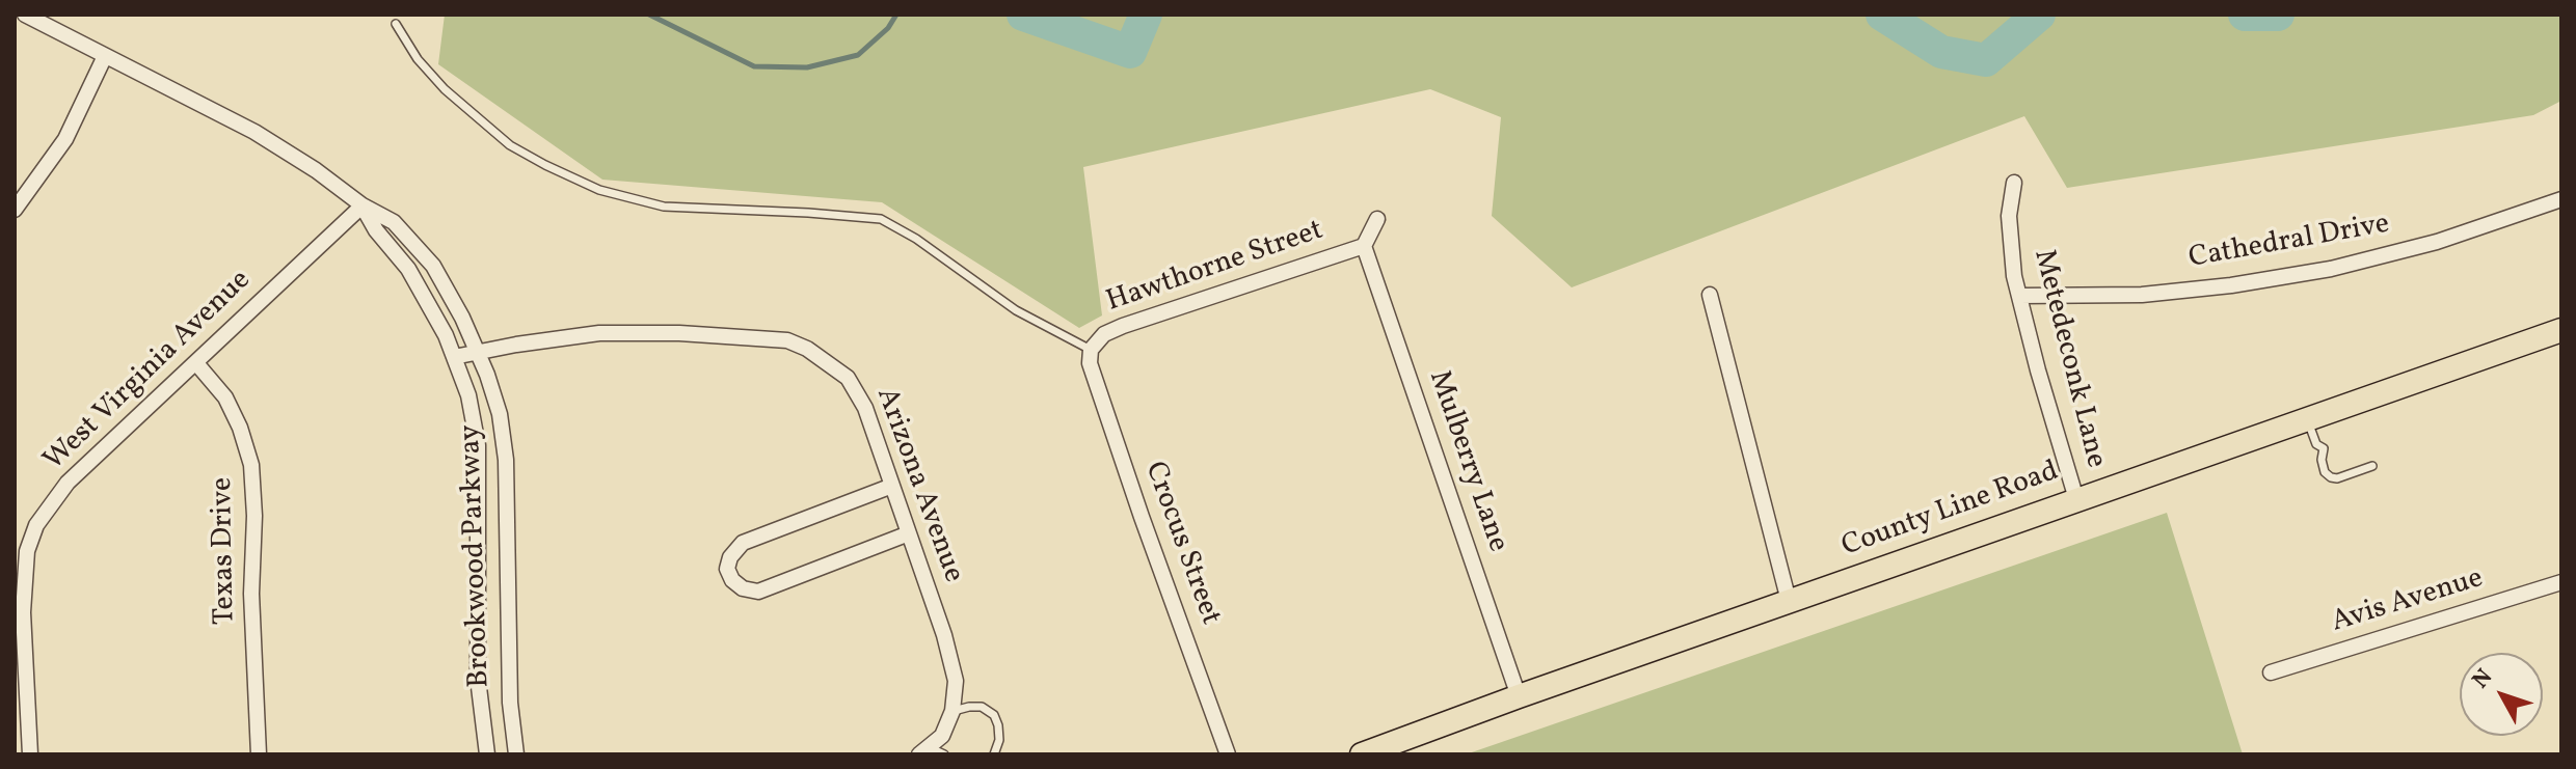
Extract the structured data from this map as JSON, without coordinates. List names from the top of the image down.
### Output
{
  "streets": {
    "main road": ["County Line Road"],
    "street": [
      "Cathedral Drive",
      "Hawthorne Street",
      "Metedeconk Lane",
      "West Virginia Avenue",
      "Mulberry Lane",
      "Arizona Avenue",
      "Crocus Street",
      "Texas Drive",
      "Brookwood Parkway",
      "Avis Avenue"
    ]
  },
  "crossings": [
    ["Cathedral Drive", "Metedeconk Lane"],
    ["Hawthorne Street", "Mulberry Lane"],
    ["Hawthorne Street", "Crocus Street"],
    ["Metedeconk Lane", "County Line Road"],
    ["West Virginia Avenue", "Texas Drive"],
    ["West Virginia Avenue", "Brookwood Parkway"],
    ["Mulberry Lane", "County Line Road"],
    ["Arizona Avenue", "Brookwood Parkway"]
  ],
  "north": "top left"
}
